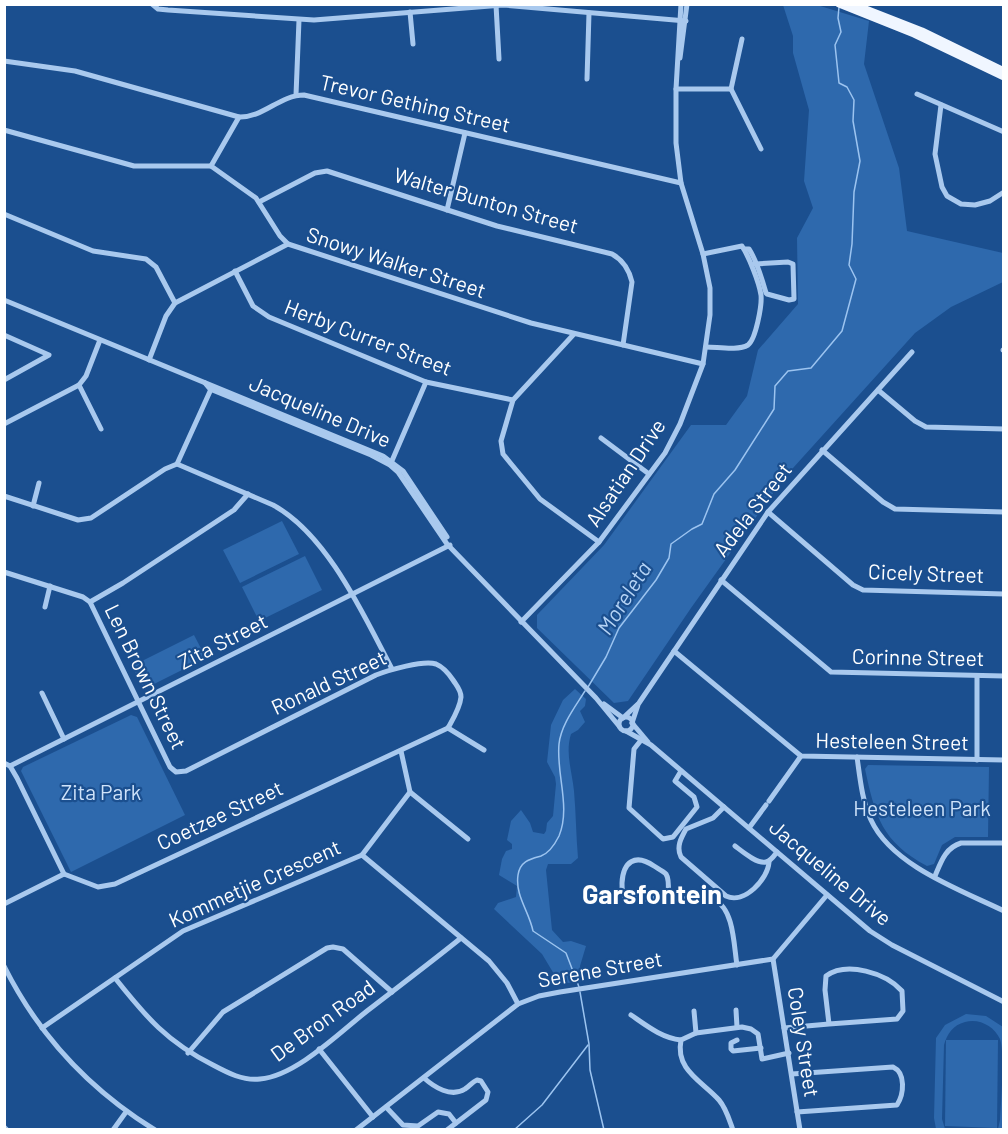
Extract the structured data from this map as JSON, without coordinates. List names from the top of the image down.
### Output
{
  "streets": {
    "street": [
      "Trevor Gething Street",
      "Walter Bunton Street",
      "Snowy Walker Street",
      "Herby Currer Street",
      "Jacqueline Drive",
      "Alsatian Drive",
      "Adela Street",
      "Cicely Street",
      "Zita Street",
      "Corinne Street",
      "Len Brown Street",
      "Ronald Street",
      "Hesteleen Street",
      "Coetzee Street",
      "Kommetjie Crescent",
      "Serene Street",
      "De Bron Road",
      "Coley Street"
    ]
  },
  "crossings": [
    ["Trevor Gething Street", "Alsatian Drive"],
    ["Walter Bunton Street", "Snowy Walker Street"],
    ["Snowy Walker Street", "Alsatian Drive"],
    ["Jacqueline Drive", "Alsatian Drive"],
    ["Jacqueline Drive", "Adela Street"],
    ["Jacqueline Drive", "Zita Street"],
    ["Adela Street", "Cicely Street"],
    ["Adela Street", "Corinne Street"],
    ["Adela Street", "Hesteleen Street"],
    ["Zita Street", "Len Brown Street"],
    ["Len Brown Street", "Ronald Street"],
    ["Ronald Street", "Coetzee Street"],
    ["Kommetjie Crescent", "Serene Street"],
    ["Kommetjie Crescent", "De Bron Road"],
    ["Serene Street", "Coley Street"]
  ],
  "districts": ["Garsfontein"],
  "water": ["Moreleta"],
  "parks": ["Zita Park", "Hesteleen Park"]
}
